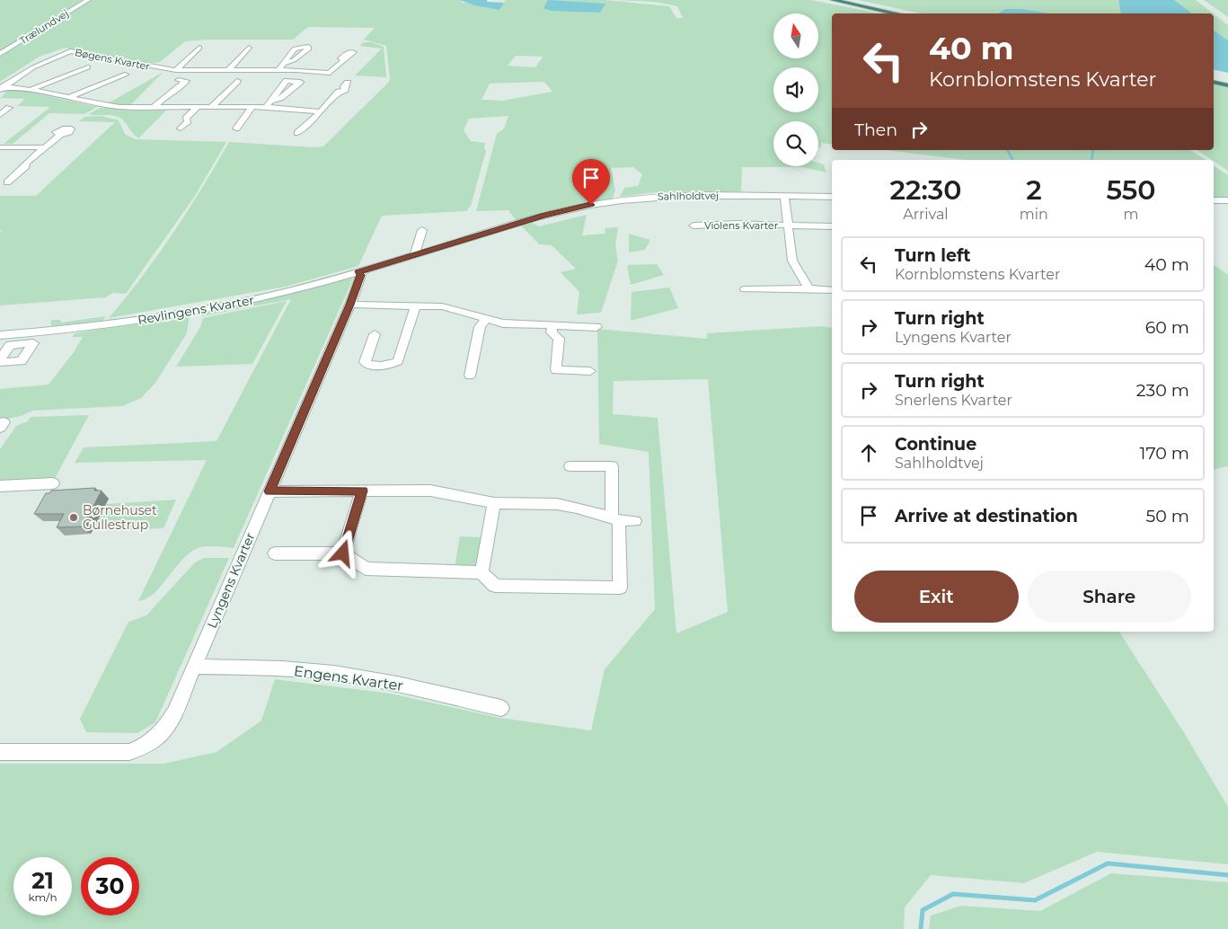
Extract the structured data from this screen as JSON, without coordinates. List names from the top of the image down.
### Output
{
  "streets": {
    "street": [
      "Trælundvej",
      "Bøgens Kvarter",
      "Sahlholdtvej",
      "Violens Kvarter",
      "Revlingens Kvarter",
      "Lyngens Kvarter",
      "Engens Kvarter"
    ]
  },
  "crossings": [
    ["Sahlholdtvej", "Violens Kvarter"],
    ["Sahlholdtvej", "Revlingens Kvarter"],
    ["Revlingens Kvarter", "Lyngens Kvarter"],
    ["Lyngens Kvarter", "Engens Kvarter"]
  ],
  "places": ["Børnehuset Gullestrup"],
  "north": "top",
  "page": {
    "turn": ["40 m", "Kornblomstens Kvarter"],
    "then": "Then",
    "eta": [
      "22:30",
      "Arrival",
      "2",
      "min",
      "550",
      "m"
    ],
    "list": [
      {
        "name": "Turn left",
        "note": "Kornblomstens Kvarter",
        "value": "40 m"
      },
      {
        "name": "Turn right",
        "note": "Lyngens Kvarter",
        "value": "60 m"
      },
      {
        "name": "Turn right",
        "note": "Snerlens Kvarter",
        "value": "230 m"
      },
      {
        "name": "Continue",
        "note": "Sahlholdtvej",
        "value": "170 m"
      },
      {
        "name": "Arrive at destination",
        "value": "50 m"
      }
    ],
    "buttons": ["Exit", "Share"],
    "speed": "21 km/h",
    "limit": "30"
  }
}
